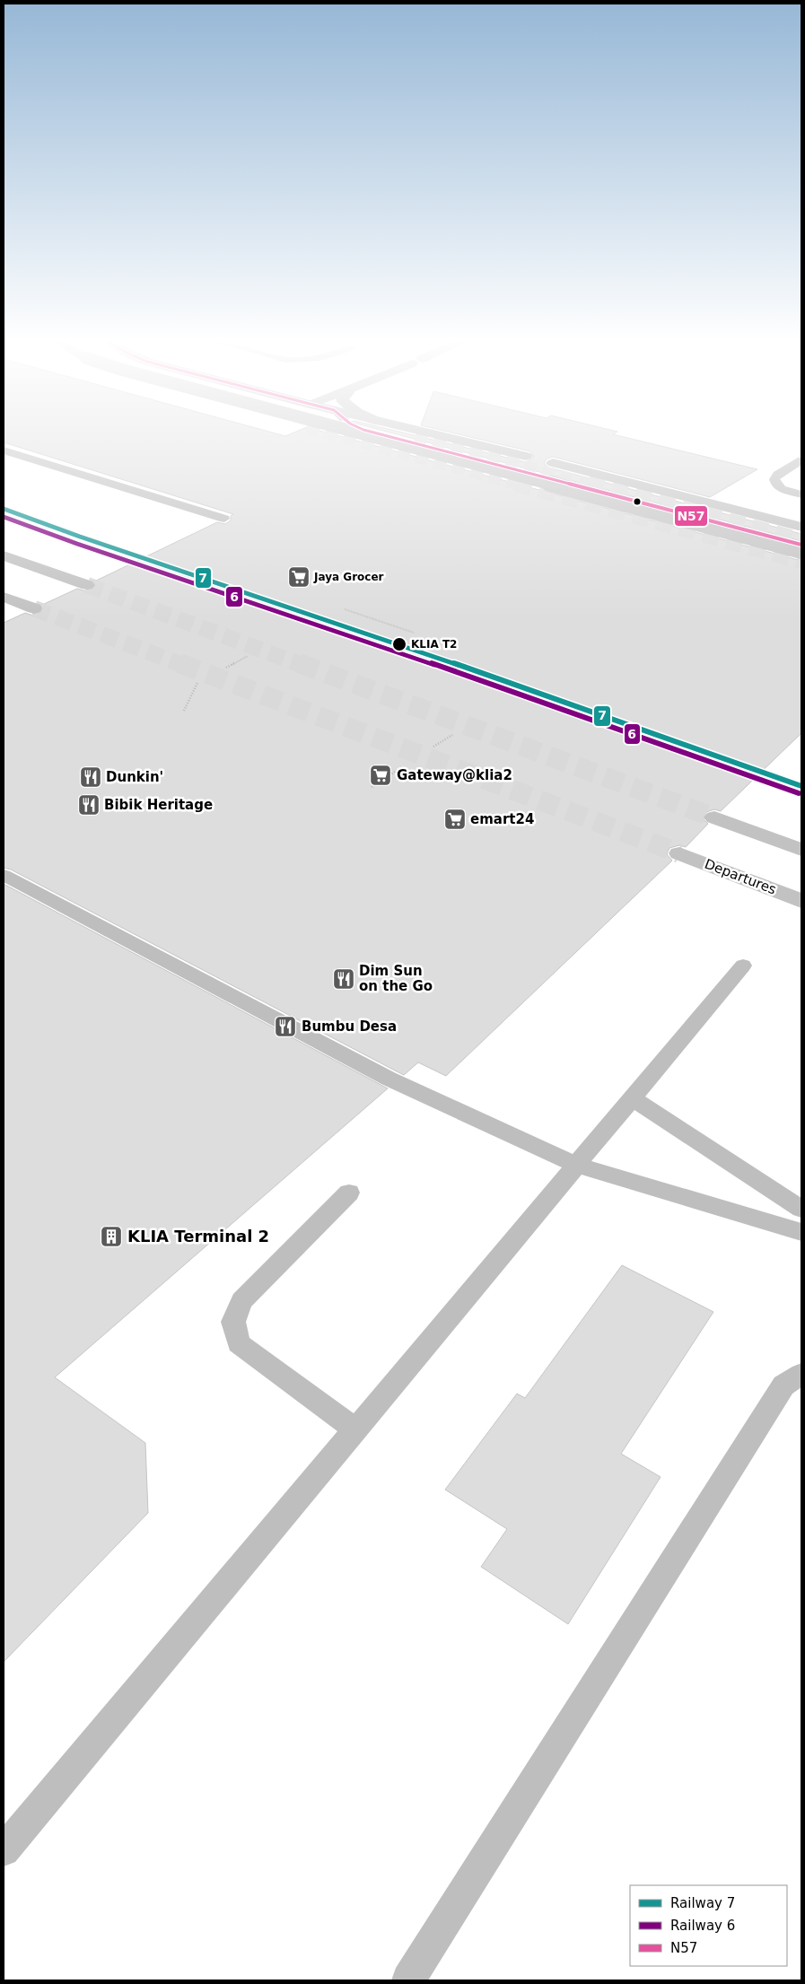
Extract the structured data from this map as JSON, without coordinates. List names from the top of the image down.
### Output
{
  "streets": {
    "main road": ["Departures"]
  },
  "places": {
    "supermarket": ["Jaya Grocer", "Gateway@klia2", "emart24"],
    "other": ["KLIA T2"],
    "restaurant": [
      "Dunkin'",
      "Bibik Heritage",
      "Dim Sun on the Go",
      "Bumbu Desa"
    ],
    "building": ["KLIA Terminal 2"]
  },
  "lines": ["transit line N57", "rail line 7", "rail line 6"],
  "legend": ["Railway 7", "Railway 6", "N57"]
}
